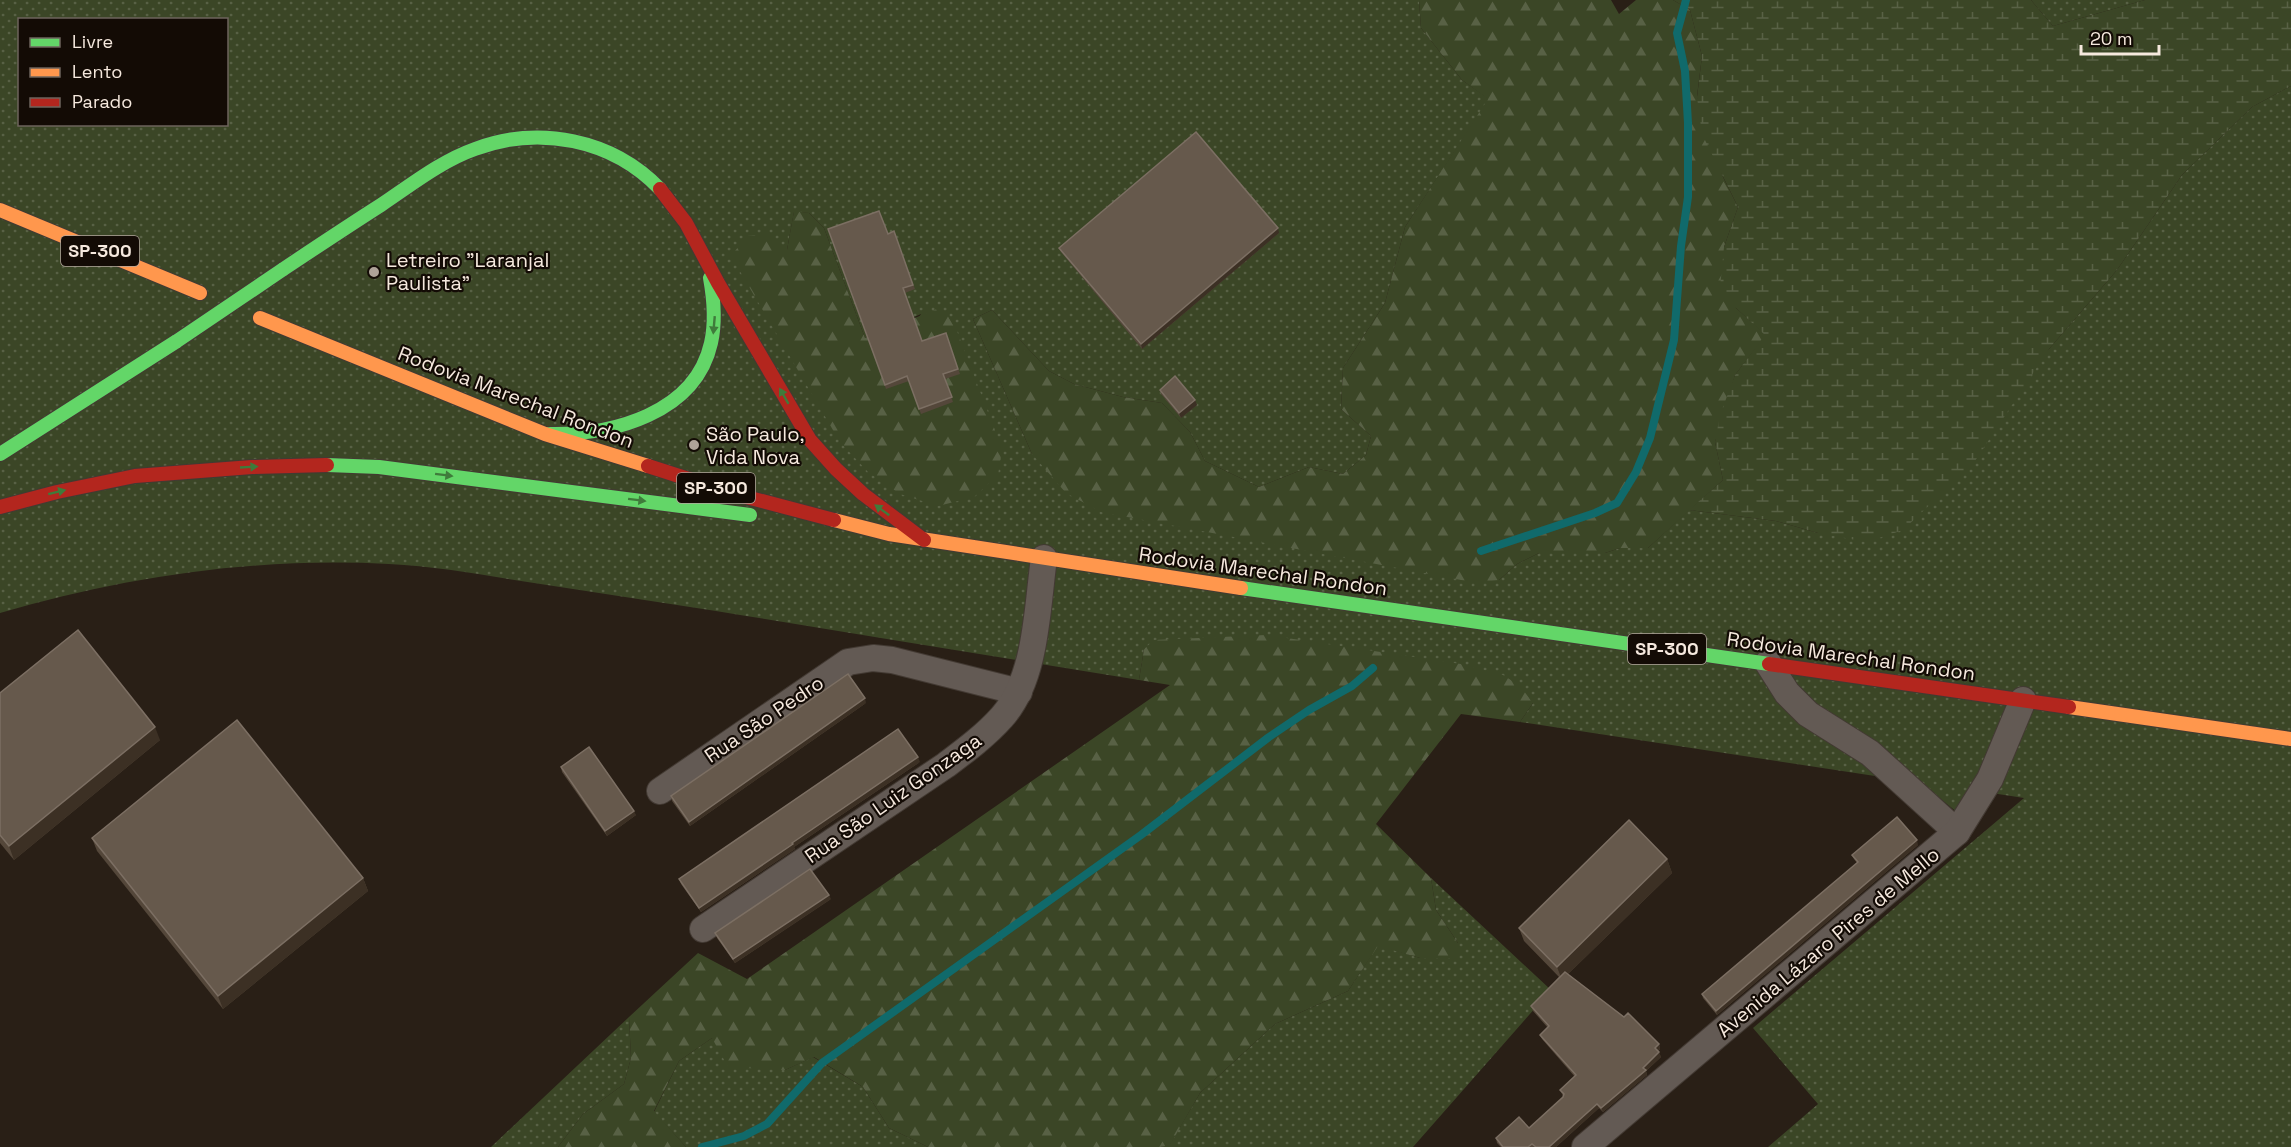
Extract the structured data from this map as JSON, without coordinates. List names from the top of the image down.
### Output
{
  "streets": {
    "main road": ["SP-300", "Rodovia Marechal Rondon"],
    "street": ["Rua São Pedro", "Rua São Luiz Gonzaga", "Avenida Lázaro Pires de Mello"]
  },
  "crossings": [
    ["Rodovia Marechal Rondon", "Rua São Luiz Gonzaga"],
    ["Rodovia Marechal Rondon", "Avenida Lázaro Pires de Mello"],
    ["Rua São Pedro", "Rua São Luiz Gonzaga"]
  ],
  "places": ["Letreiro \"Laranjal Paulista\"", "São Paulo, Vida Nova"],
  "legend": ["Livre", "Lento", "Parado"],
  "scale_bar": "20 m"
}
